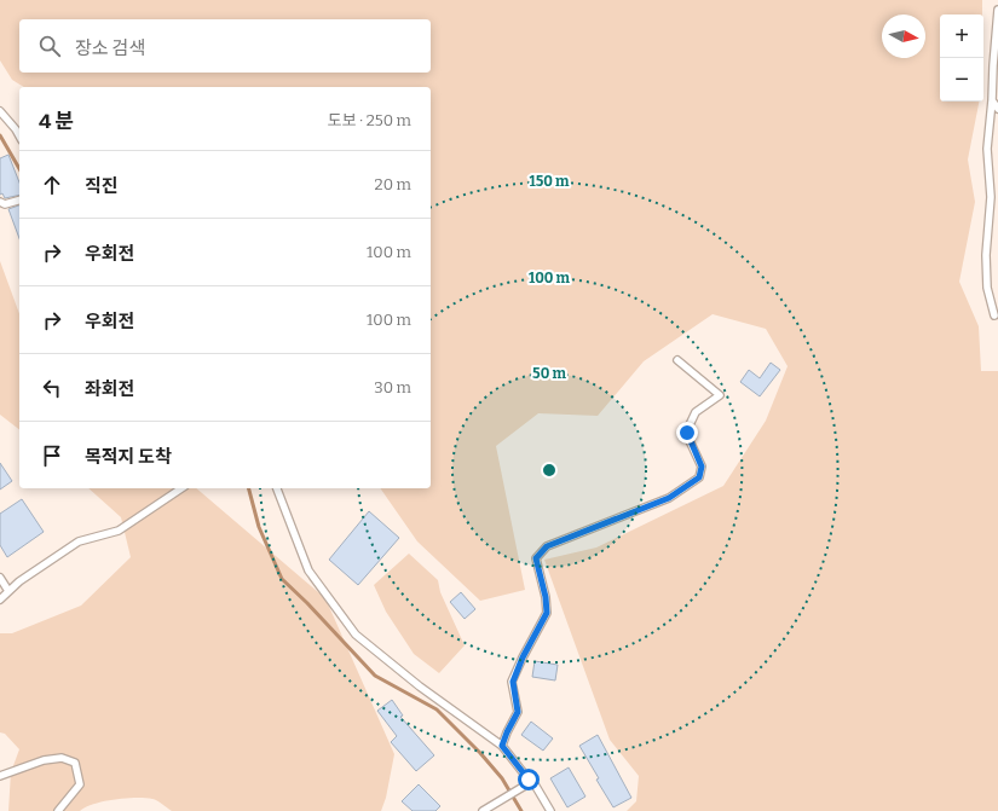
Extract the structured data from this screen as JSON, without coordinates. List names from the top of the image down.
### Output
{
  "north": "right",
  "page": {
    "map_buttons": ["+", "−"],
    "search": "장소 검색",
    "heading": ["4 분", "도보 · 250 m"],
    "list": [
      ["직진", "20 m"],
      ["우회전", "100 m"],
      ["우회전", "100 m"],
      ["좌회전", "30 m"],
      "목적지 도착"
    ]
  },
  "rings": ["150 m", "100 m", "50 m"]
}
